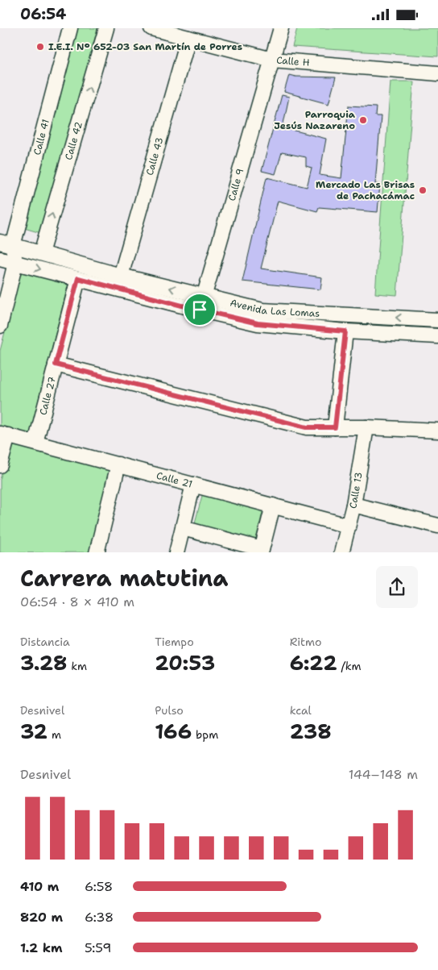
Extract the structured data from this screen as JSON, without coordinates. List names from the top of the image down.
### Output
{
  "streets": {
    "street": [
      "Calle H",
      "Calle 41",
      "Calle 42",
      "Calle 43",
      "Calle 9",
      "Avenida Las Lomas",
      "Calle 27",
      "Calle 21",
      "Calle 13"
    ]
  },
  "crossings": [
    ["Calle H", "Calle 43"],
    ["Calle H", "Calle 9"],
    ["Calle 41", "Avenida Las Lomas"],
    ["Calle 42", "Avenida Las Lomas"],
    ["Calle 43", "Avenida Las Lomas"],
    ["Calle 9", "Avenida Las Lomas"],
    ["Avenida Las Lomas", "Calle 27"],
    ["Calle 27", "Calle 21"],
    ["Calle 21", "Calle 13"]
  ],
  "one_way": ["Calle 42"],
  "places": ["I.E.I. N° 652-03 San Martín de Porres", "Parroquia Jesús Nazareno", "Mercado Las Brisas de Pachacámac"],
  "page": {
    "status": "06:54",
    "heading": ["Carrera matutina", "06:54 · 8 × 410 m"],
    "stats": [
      ["Distancia", "3.28 km"],
      ["Tiempo", "20:53"],
      ["Ritmo", "6:22 /km"],
      ["Desnivel", "32 m"],
      ["Pulso", "166 bpm"],
      ["kcal", "238"]
    ],
    "chart": ["Desnivel", "144–148 m"],
    "list": [
      {
        "name": "410 m",
        "note": "6:58"
      },
      {
        "name": "820 m",
        "note": "6:38"
      },
      {
        "name": "1.2 km",
        "note": "5:59"
      }
    ]
  }
}
